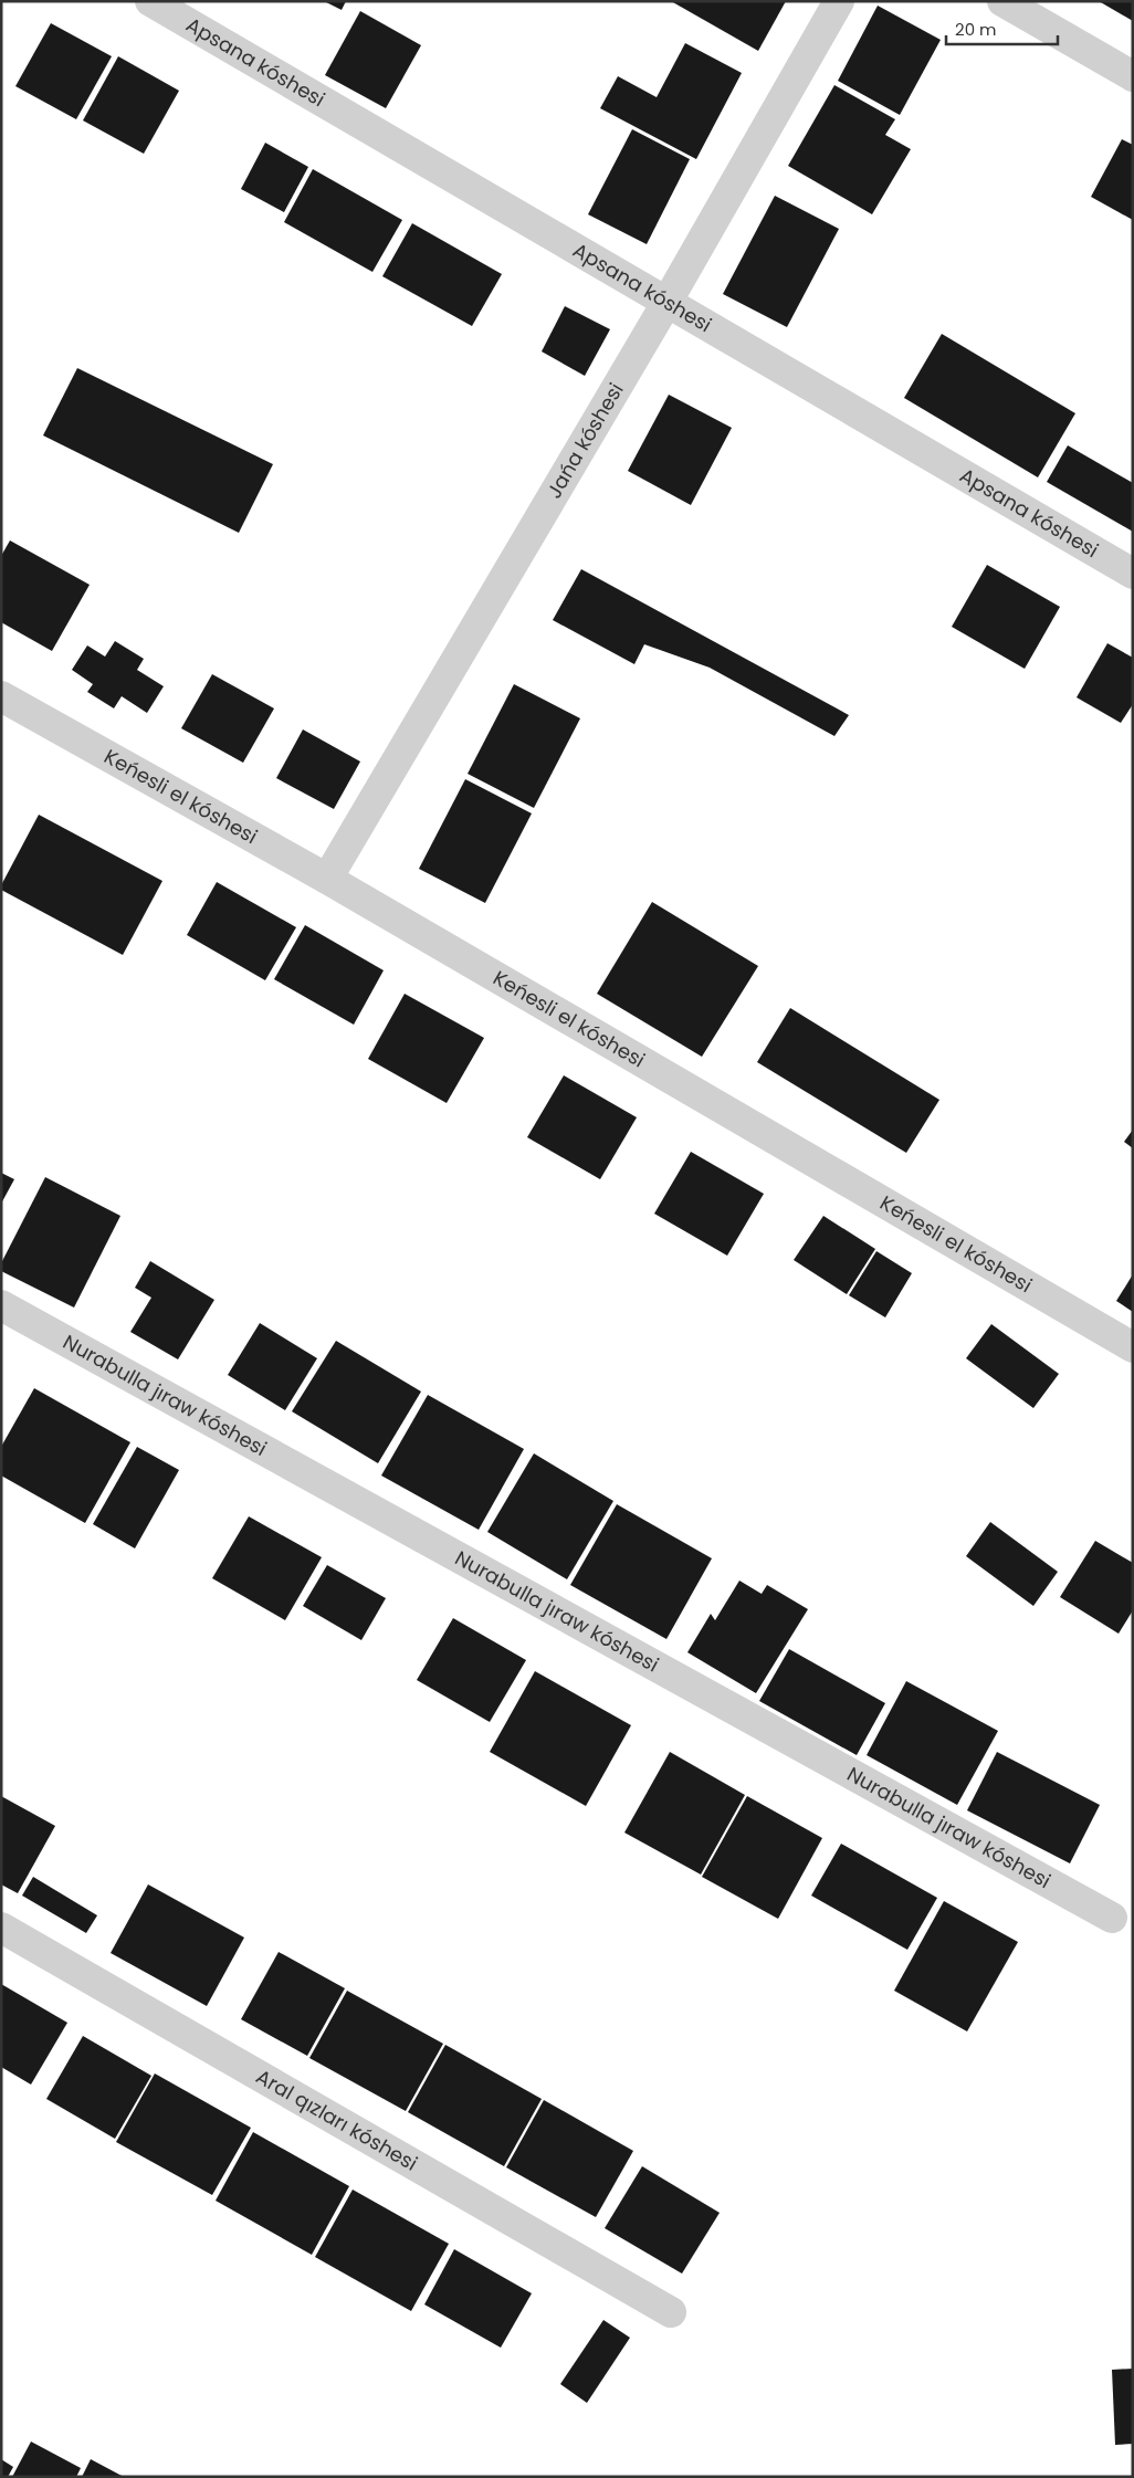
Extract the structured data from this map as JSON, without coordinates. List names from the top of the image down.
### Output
{
  "streets": {
    "street": [
      "Apsana kóshesi",
      "Jańa kóshesi",
      "Keńesli el kóshesi",
      "Nurabulla jıraw kóshesi",
      "Aral qızları kóshesi"
    ]
  },
  "crossings": [
    ["Apsana kóshesi", "Jańa kóshesi"],
    ["Jańa kóshesi", "Keńesli el kóshesi"]
  ],
  "scale_bar": "20 m"
}
